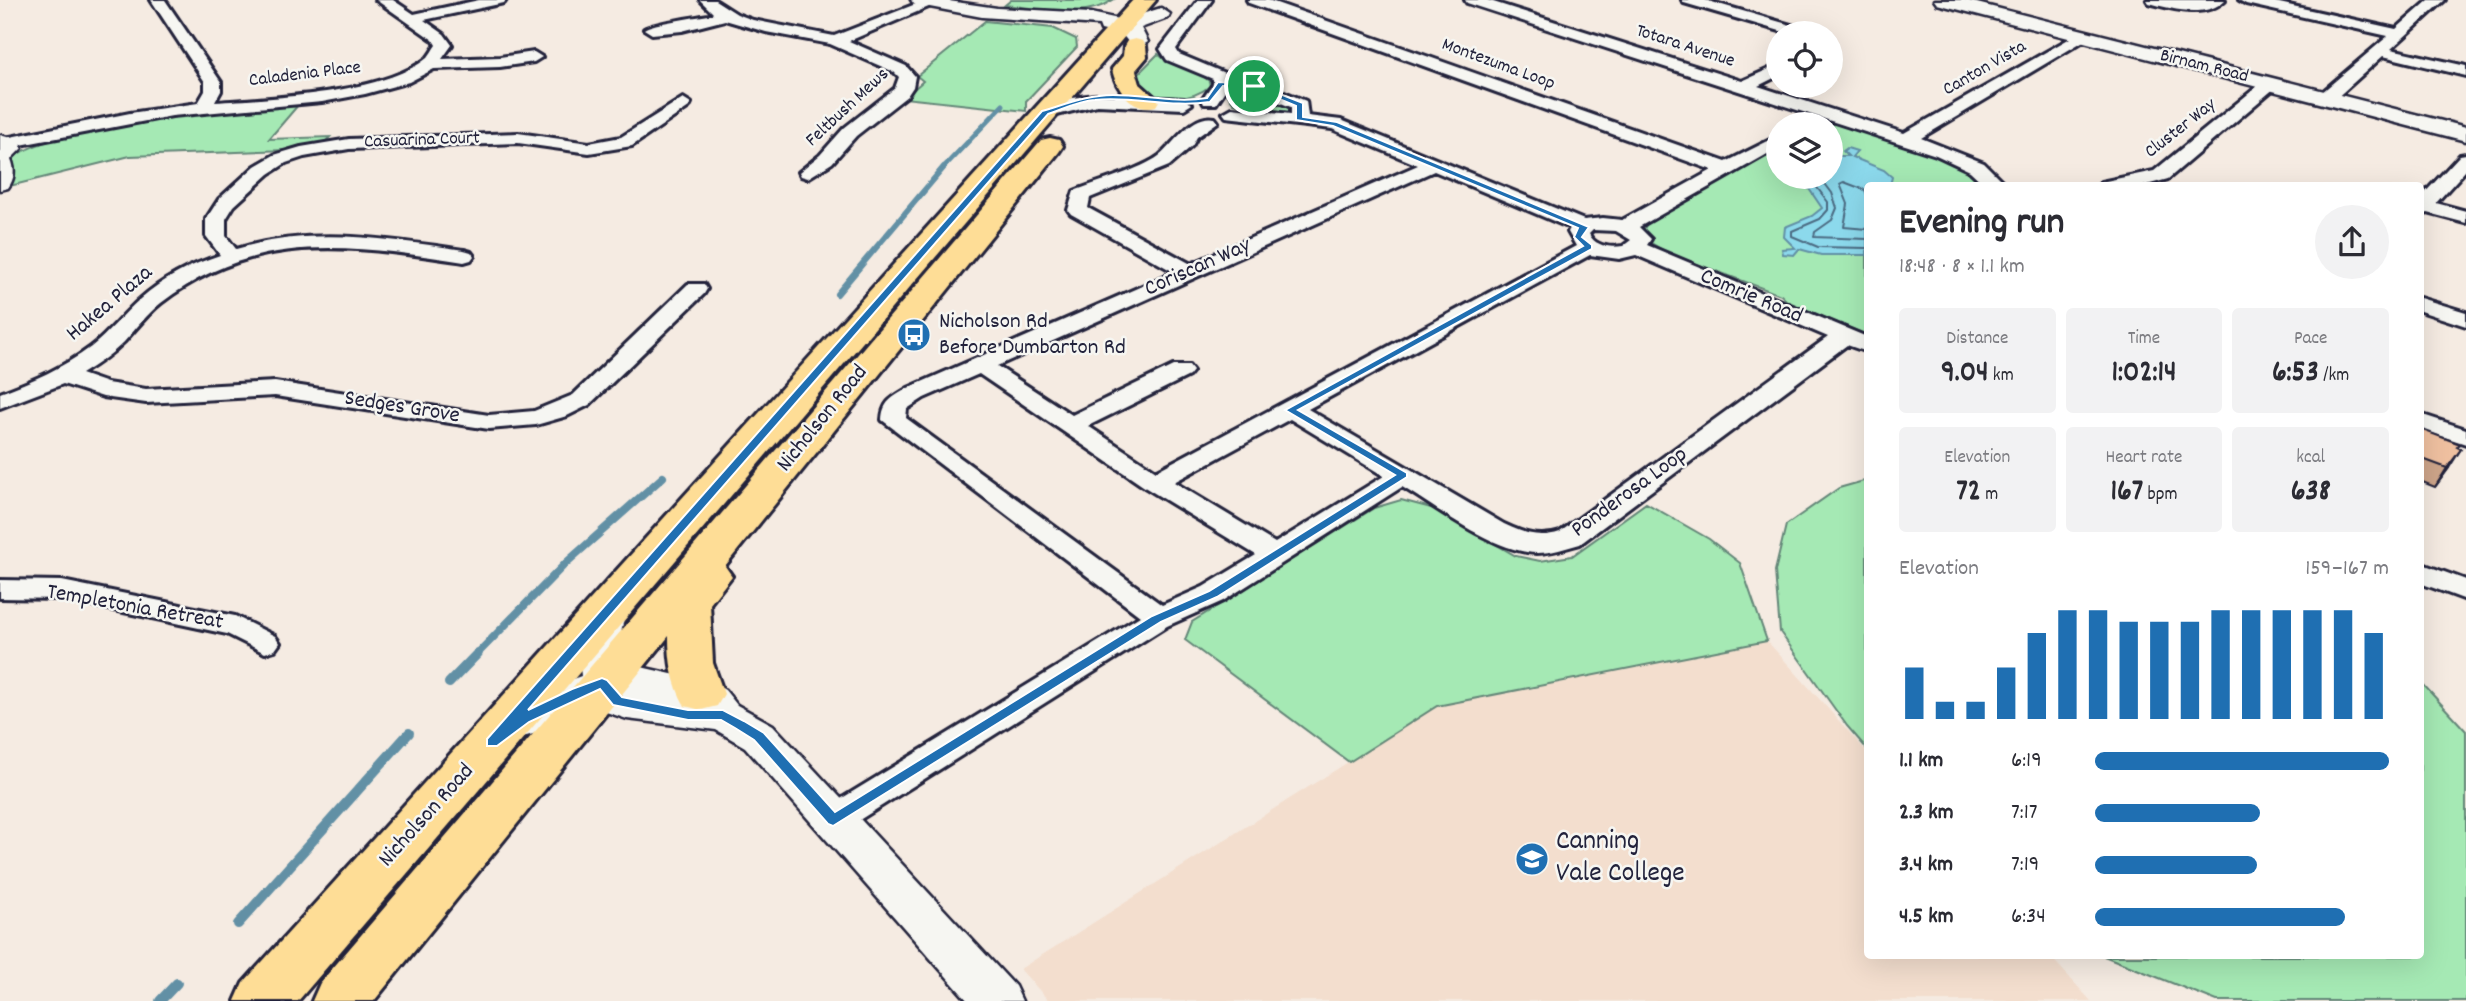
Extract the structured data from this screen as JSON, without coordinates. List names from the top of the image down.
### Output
{
  "streets": {
    "main road": ["Nicholson Road"],
    "street": [
      "Totara Avenue",
      "Montezuma Loop",
      "Birnam Road",
      "Canton Vista",
      "Caladenia Place",
      "Feltbush Mews",
      "Cluster Way",
      "Casuarina Court",
      "Coriscan Way",
      "Comrie Road",
      "Hakea Plaza",
      "Sedges Grove",
      "Ponderosa Loop",
      "Templetonia Retreat"
    ]
  },
  "crossings": [
    ["Totara Avenue", "Canton Vista"],
    ["Birnam Road", "Canton Vista"],
    ["Birnam Road", "Cluster Way"],
    ["Casuarina Court", "Hakea Plaza"],
    ["Coriscan Way", "Comrie Road"],
    ["Comrie Road", "Ponderosa Loop"],
    ["Hakea Plaza", "Sedges Grove"]
  ],
  "places": {
    "bus stop": ["Nicholson Rd Before Dumbarton Rd"],
    "school or university": ["Canning Vale College"]
  },
  "page": {
    "heading": ["Evening run", "18:48 · 8 × 1.1 km"],
    "stats": [
      ["Distance", "9.04 km"],
      ["Time", "1:02:14"],
      ["Pace", "6:53 /km"],
      ["Elevation", "72 m"],
      ["Heart rate", "167 bpm"],
      ["kcal", "638"]
    ],
    "chart": ["Elevation", "159–167 m"],
    "list": [
      {
        "name": "1.1 km",
        "note": "6:19"
      },
      {
        "name": "2.3 km",
        "note": "7:17"
      },
      {
        "name": "3.4 km",
        "note": "7:19"
      },
      {
        "name": "4.5 km",
        "note": "6:34"
      }
    ]
  }
}
